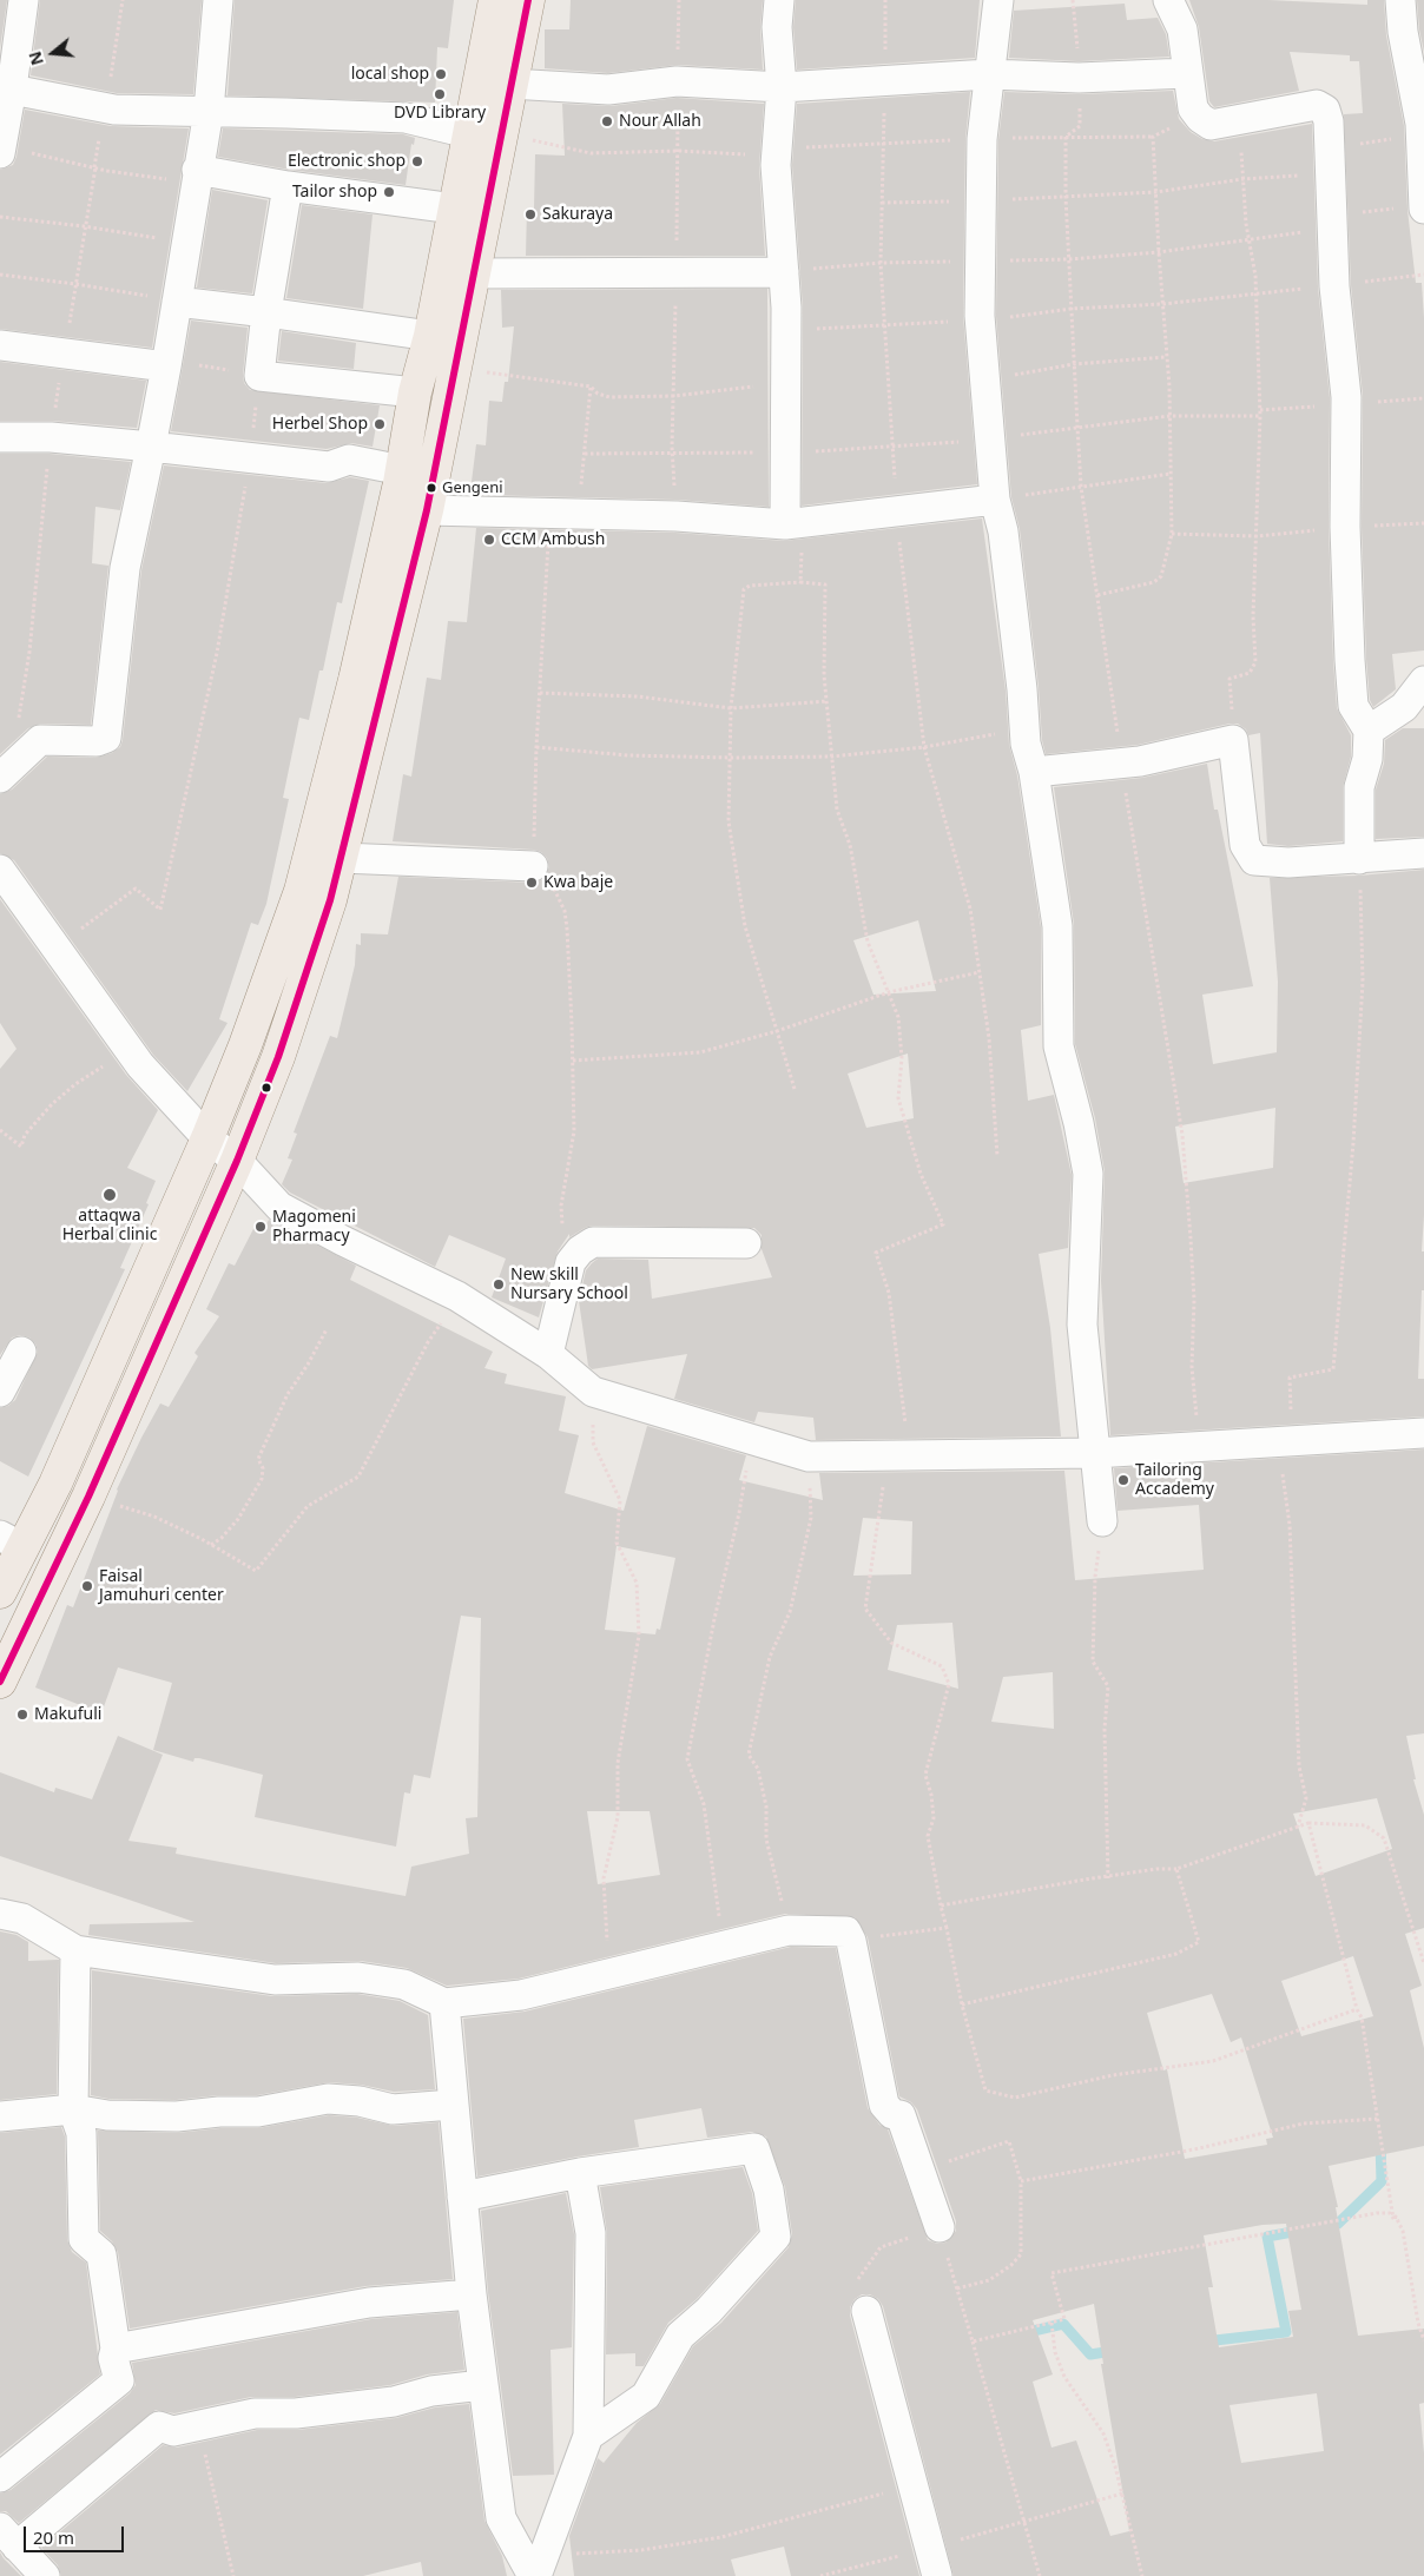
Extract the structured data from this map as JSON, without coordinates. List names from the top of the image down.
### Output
{
  "places": [
    "local shop",
    "DVD Library",
    "Nour Allah",
    "Electronic shop",
    "Tailor shop",
    "Sakuraya",
    "Herbel Shop",
    "Gengeni",
    "CCM Ambush",
    "Kwa baje",
    "attaqwa Herbal clinic",
    "Magomeni Pharmacy",
    "New skill Nursary School",
    "Tailoring Accademy",
    "Faisal Jamuhuri center",
    "Makufuli"
  ],
  "scale_bar": "20 m",
  "north": "left"
}
